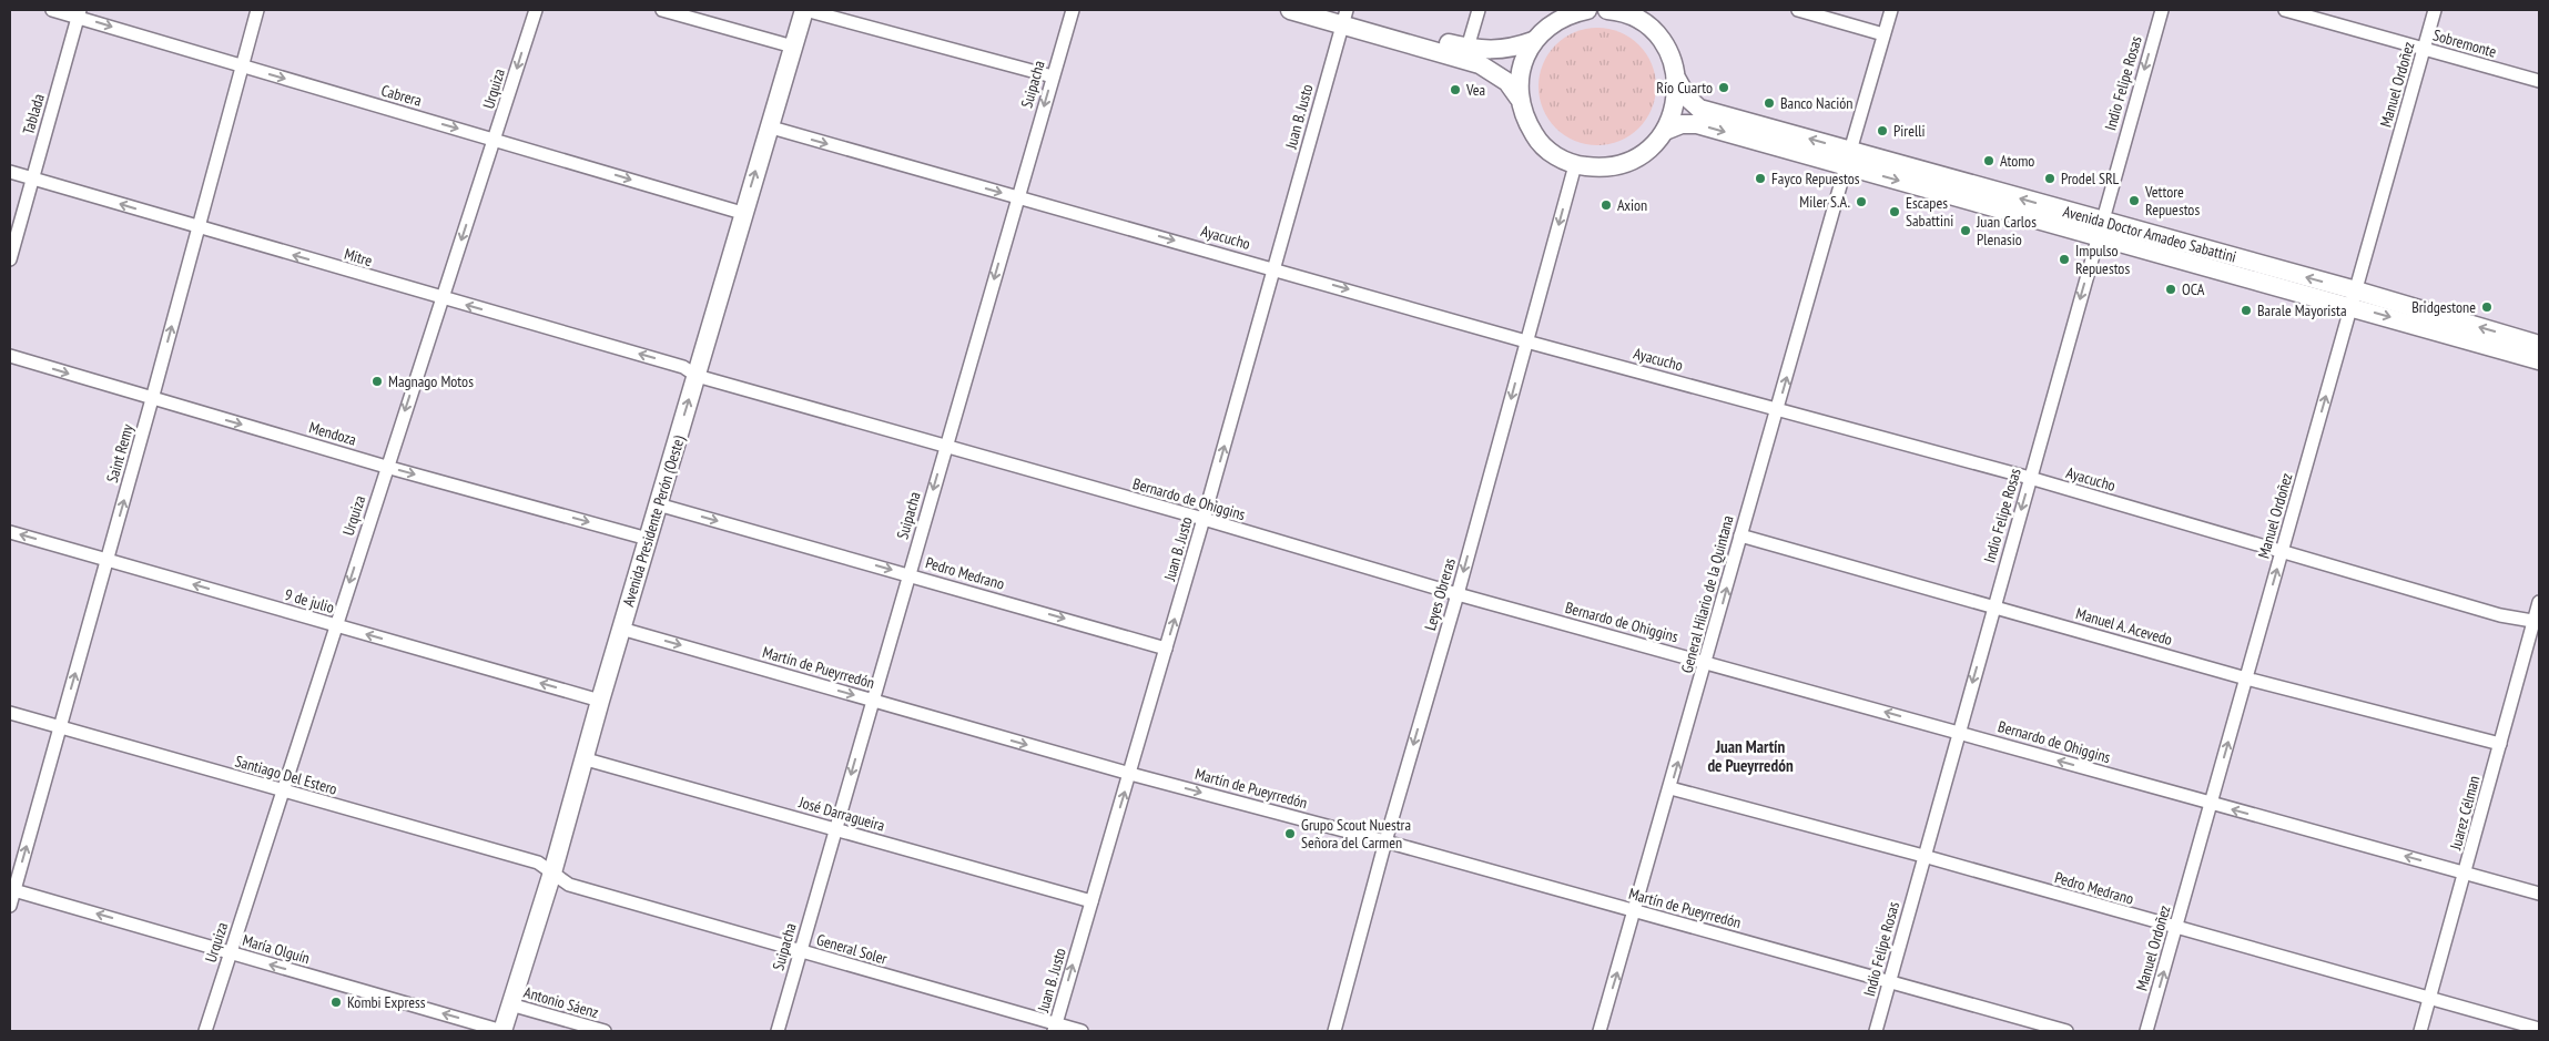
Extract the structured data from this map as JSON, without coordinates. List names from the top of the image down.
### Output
{
  "streets": {
    "main road": ["Avenida Doctor Amadeo Sabattini", "Avenida Presidente Perón (Oeste)"],
    "street": [
      "Sobremonte",
      "Indio Felipe Rosas",
      "Suipacha",
      "Manuel Ordoñez",
      "Urquiza",
      "Cabrera",
      "Tablada",
      "Juan B. Justo",
      "Ayacucho",
      "Mitre",
      "Mendoza",
      "Saint Remy",
      "Bernardo de Ohiggins",
      "Pedro Medrano",
      "Leyes Obreras",
      "General Hilario de la Quintana",
      "9 de julio",
      "Manuel A. Acevedo",
      "Martín de Pueyrredón",
      "Santiago Del Estero",
      "Juarez Célman",
      "José Darragueira",
      "María Olguín",
      "General Soler",
      "Antonio Sáenz"
    ]
  },
  "crossings": [
    ["Sobremonte", "Manuel Ordoñez"],
    ["Indio Felipe Rosas", "Avenida Doctor Amadeo Sabattini"],
    ["Indio Felipe Rosas", "Ayacucho"],
    ["Indio Felipe Rosas", "Bernardo de Ohiggins"],
    ["Indio Felipe Rosas", "Pedro Medrano"],
    ["Indio Felipe Rosas", "Manuel A. Acevedo"],
    ["Indio Felipe Rosas", "Martín de Pueyrredón"],
    ["Suipacha", "Ayacucho"],
    ["Suipacha", "Bernardo de Ohiggins"],
    ["Suipacha", "Pedro Medrano"],
    ["Suipacha", "Martín de Pueyrredón"],
    ["Suipacha", "José Darragueira"],
    ["Suipacha", "General Soler"],
    ["Manuel Ordoñez", "Avenida Doctor Amadeo Sabattini"],
    ["Manuel Ordoñez", "Ayacucho"],
    ["Manuel Ordoñez", "Bernardo de Ohiggins"],
    ["Manuel Ordoñez", "Pedro Medrano"],
    ["Manuel Ordoñez", "Manuel A. Acevedo"],
    ["Urquiza", "Cabrera"],
    ["Urquiza", "Mitre"],
    ["Urquiza", "Mendoza"],
    ["Urquiza", "9 de julio"],
    ["Urquiza", "Santiago Del Estero"],
    ["Urquiza", "María Olguín"],
    ["Cabrera", "Tablada"],
    ["Cabrera", "Saint Remy"],
    ["Cabrera", "Avenida Presidente Perón (Oeste)"],
    ["Tablada", "Mitre"],
    ["Juan B. Justo", "Ayacucho"],
    ["Juan B. Justo", "Bernardo de Ohiggins"],
    ["Juan B. Justo", "Pedro Medrano"],
    ["Juan B. Justo", "Martín de Pueyrredón"],
    ["Juan B. Justo", "José Darragueira"],
    ["Juan B. Justo", "General Soler"],
    ["Avenida Doctor Amadeo Sabattini", "General Hilario de la Quintana"],
    ["Ayacucho", "Avenida Presidente Perón (Oeste)"],
    ["Ayacucho", "Leyes Obreras"],
    ["Ayacucho", "General Hilario de la Quintana"],
    ["Ayacucho", "Juarez Célman"],
    ["Mitre", "Saint Remy"],
    ["Mitre", "Bernardo de Ohiggins"],
    ["Mitre", "Avenida Presidente Perón (Oeste)"],
    ["Mendoza", "Saint Remy"],
    ["Mendoza", "Avenida Presidente Perón (Oeste)"],
    ["Saint Remy", "9 de julio"],
    ["Saint Remy", "Santiago Del Estero"],
    ["Saint Remy", "María Olguín"],
    ["Bernardo de Ohiggins", "Avenida Presidente Perón (Oeste)"],
    ["Bernardo de Ohiggins", "Leyes Obreras"],
    ["Bernardo de Ohiggins", "General Hilario de la Quintana"],
    ["Bernardo de Ohiggins", "Juarez Célman"],
    ["Avenida Presidente Perón (Oeste)", "Pedro Medrano"],
    ["Avenida Presidente Perón (Oeste)", "9 de julio"],
    ["Avenida Presidente Perón (Oeste)", "Martín de Pueyrredón"],
    ["Avenida Presidente Perón (Oeste)", "Santiago Del Estero"],
    ["Avenida Presidente Perón (Oeste)", "José Darragueira"],
    ["Avenida Presidente Perón (Oeste)", "María Olguín"],
    ["Avenida Presidente Perón (Oeste)", "General Soler"],
    ["Avenida Presidente Perón (Oeste)", "Antonio Sáenz"],
    ["Pedro Medrano", "General Hilario de la Quintana"],
    ["Pedro Medrano", "Juarez Célman"],
    ["Leyes Obreras", "Martín de Pueyrredón"],
    ["General Hilario de la Quintana", "Manuel A. Acevedo"],
    ["General Hilario de la Quintana", "Martín de Pueyrredón"],
    ["Manuel A. Acevedo", "Juarez Célman"],
    ["Santiago Del Estero", "General Soler"]
  ],
  "one_way": [
    "Indio Felipe Rosas",
    "Suipacha",
    "Manuel Ordoñez",
    "Urquiza",
    "Cabrera",
    "Juan B. Justo",
    "Ayacucho",
    "Mitre",
    "Mendoza",
    "Saint Remy",
    "Bernardo de Ohiggins",
    "Pedro Medrano",
    "Leyes Obreras",
    "General Hilario de la Quintana",
    "9 de julio",
    "Martín de Pueyrredón",
    "María Olguín"
  ],
  "districts": ["Juan Martín de Pueyrredón"],
  "places": [
    "Río Cuarto",
    "Vea",
    "Banco Nación",
    "Pirelli",
    "Atomo",
    "Fayco Repuestos",
    "Prodel SRL",
    "Vettore Repuestos",
    "Miler S.A.",
    "Axion",
    "Escapes Sabattini",
    "Juan Carlos Plenasio",
    "Impulso Repuestos",
    "OCA",
    "Bridgestone",
    "Barale Mayorista",
    "Magnago Motos",
    "Grupo Scout Nuestra Señora del Carmen",
    "Kombi Express"
  ]
}
